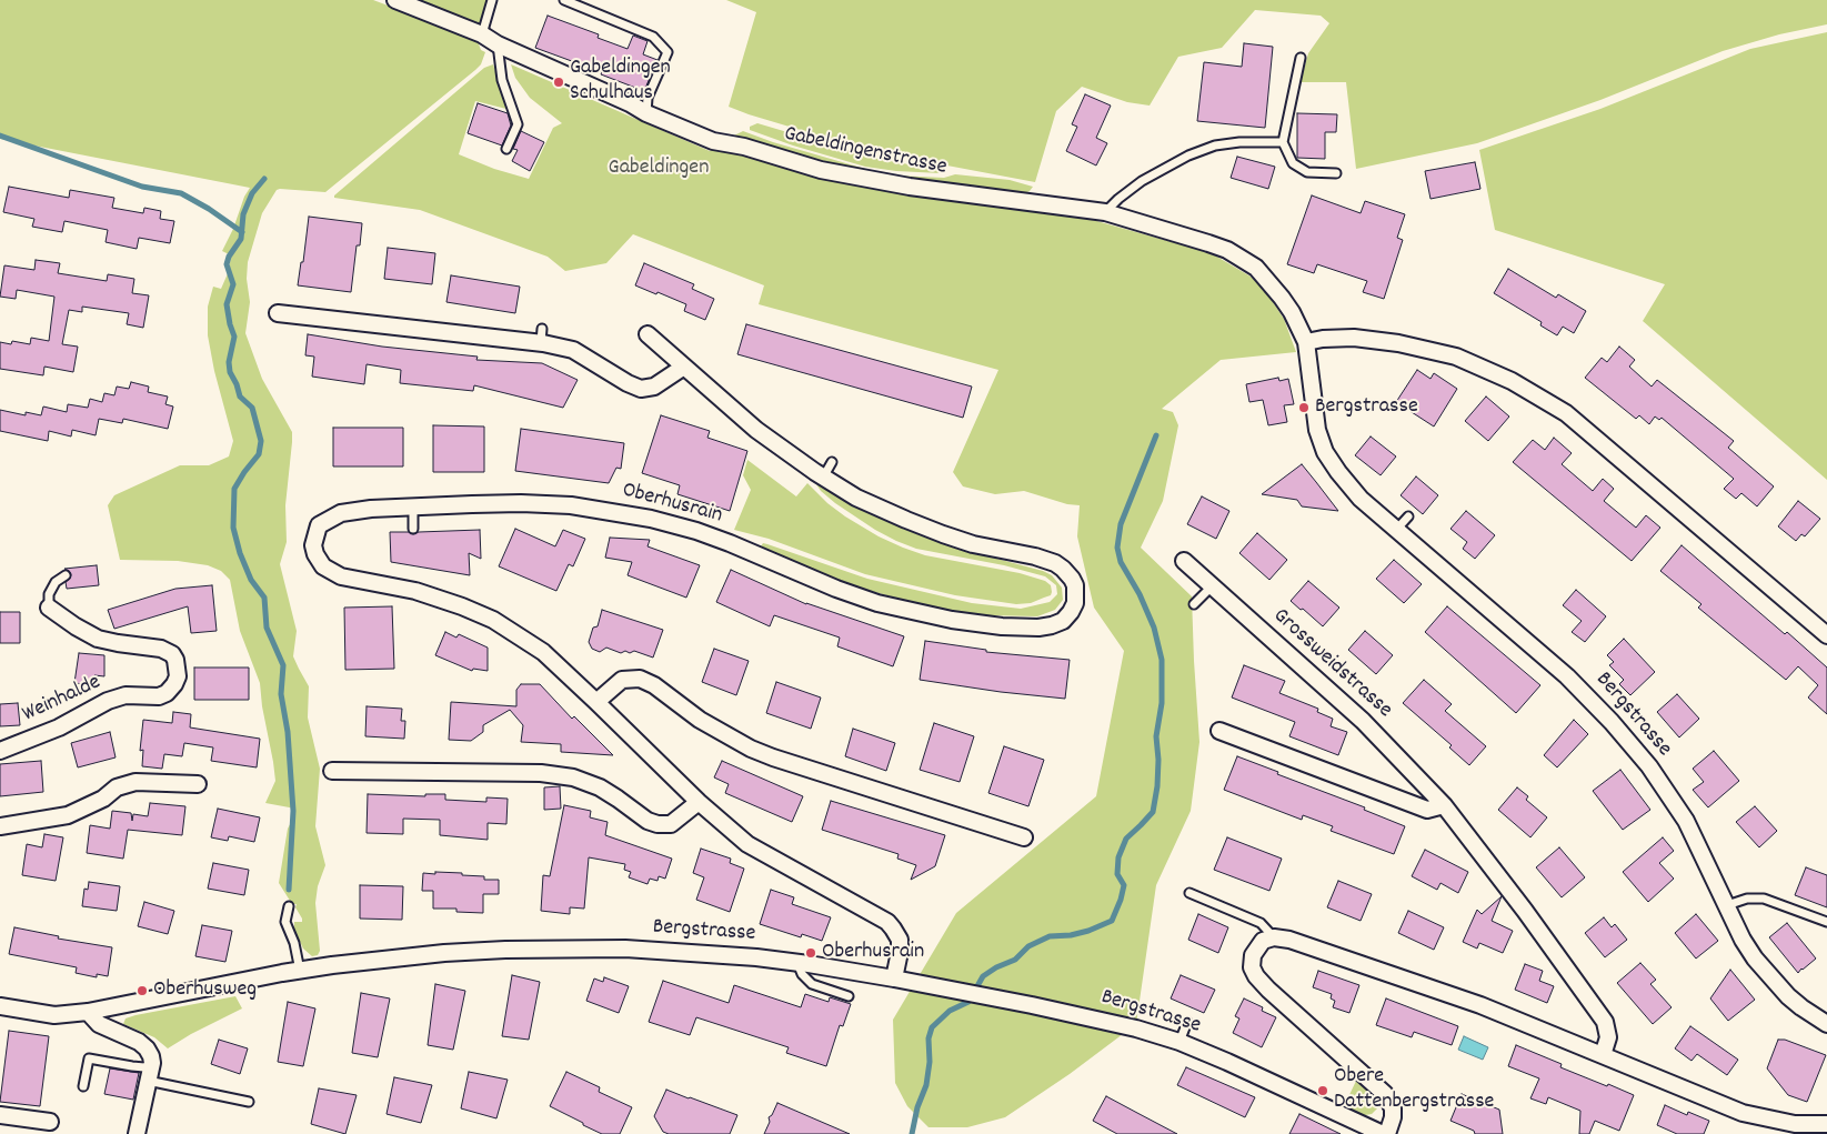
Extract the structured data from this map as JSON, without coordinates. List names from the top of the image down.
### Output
{
  "streets": {
    "street": [
      "Gabeldingenstrasse",
      "Oberhusrain",
      "Grossweidstrasse",
      "Weinhalde",
      "Bergstrasse"
    ]
  },
  "crossings": [
    ["Gabeldingenstrasse", "Bergstrasse"],
    ["Oberhusrain", "Bergstrasse"]
  ],
  "parks": ["Gabeldingen"],
  "places": [
    "Gabeldingen Schulhaus",
    "Bergstrasse",
    "Oberhusrain",
    "Oberhusweg",
    "Obere Dattenbergstrasse"
  ]
}
